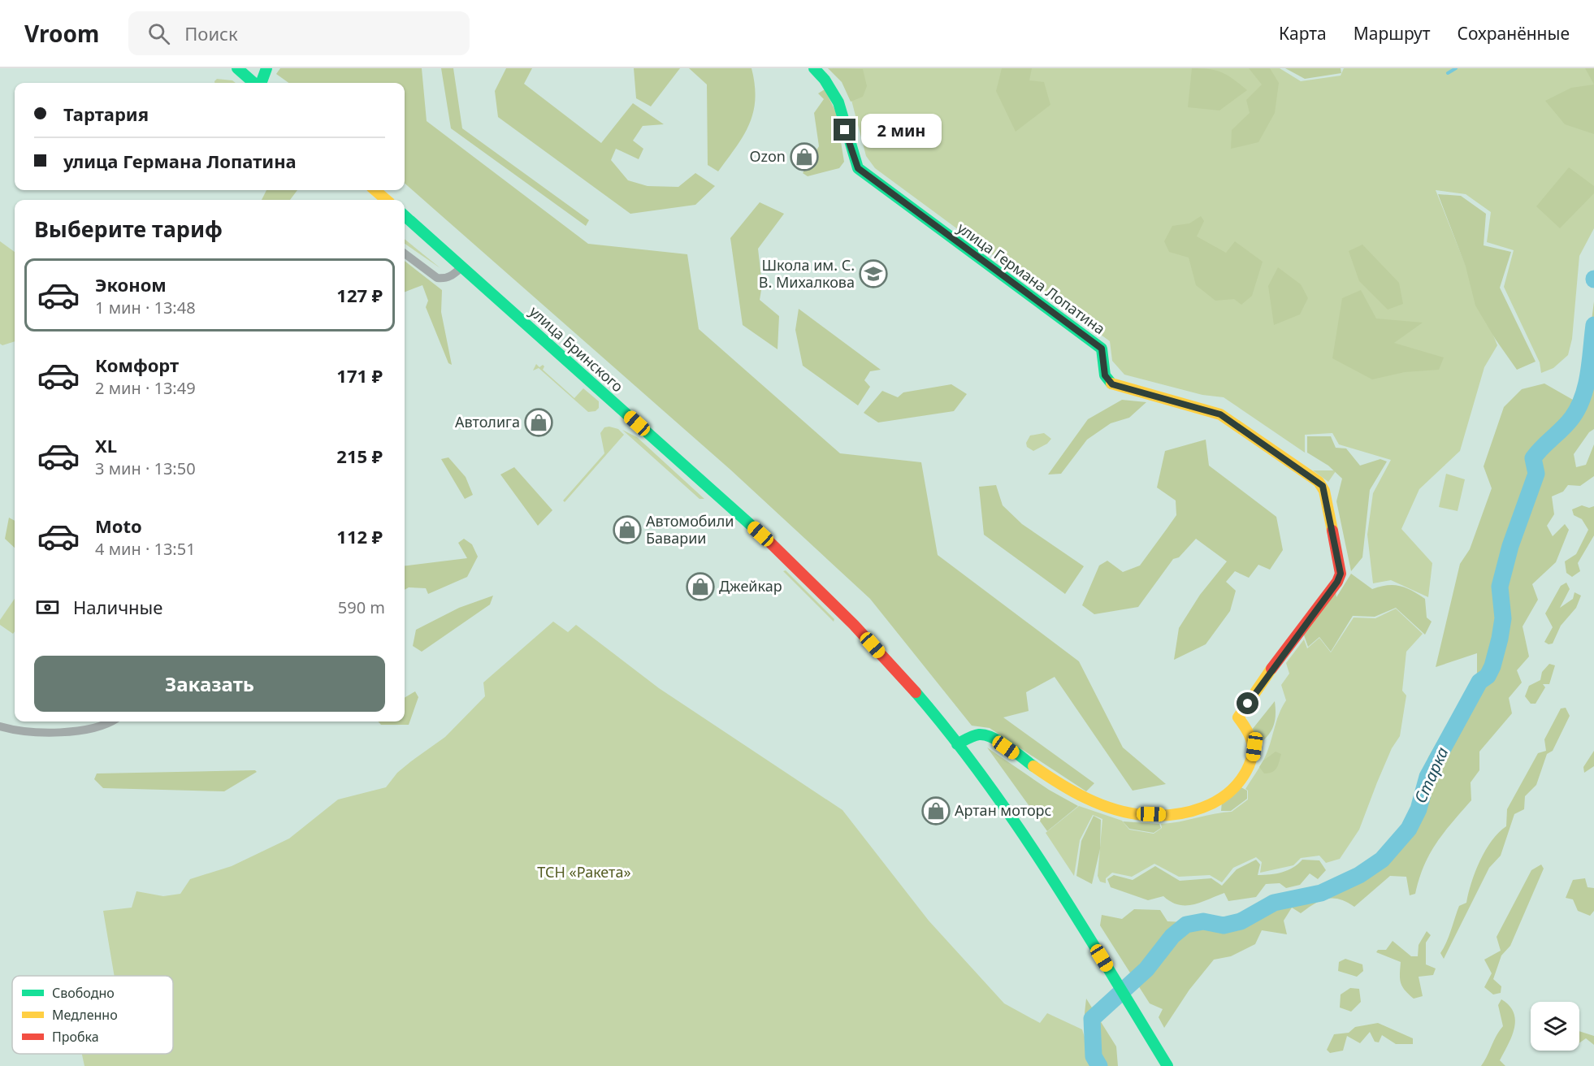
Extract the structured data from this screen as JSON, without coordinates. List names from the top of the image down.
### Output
{
  "streets": {
    "street": ["улица Германа Лопатина", "улица Бринского"]
  },
  "crossings": [
    ["улица Германа Лопатина", "улица Бринского"]
  ],
  "water": ["Старка"],
  "parks": ["ТСН «Ракета»"],
  "places": {
    "shop": [
      "Ozon",
      "Автолига",
      "Автомобили Баварии",
      "Джейкар",
      "Артан моторс"
    ],
    "school or university": ["Школа им. С. В. Михалкова"]
  },
  "legend": ["Свободно", "Медленно", "Пробка"],
  "page": {
    "header": "Vroom",
    "search": "Поиск",
    "nav": ["Карта", "Маршрут", "Сохранённые"],
    "banner": ["Тартария", "улица Германа Лопатина"],
    "bubble": "2 мин",
    "heading": "Выберите тариф",
    "list": [
      {
        "name": "Эконом",
        "note": "1 мин · 13:48",
        "value": "127 ₽"
      },
      {
        "name": "Комфорт",
        "note": "2 мин · 13:49",
        "value": "171 ₽"
      },
      {
        "name": "XL",
        "note": "3 мин · 13:50",
        "value": "215 ₽"
      },
      {
        "name": "Moto",
        "note": "4 мин · 13:51",
        "value": "112 ₽"
      }
    ],
    "pay": ["Наличные", "590 m"],
    "buttons": "Заказать"
  }
}
